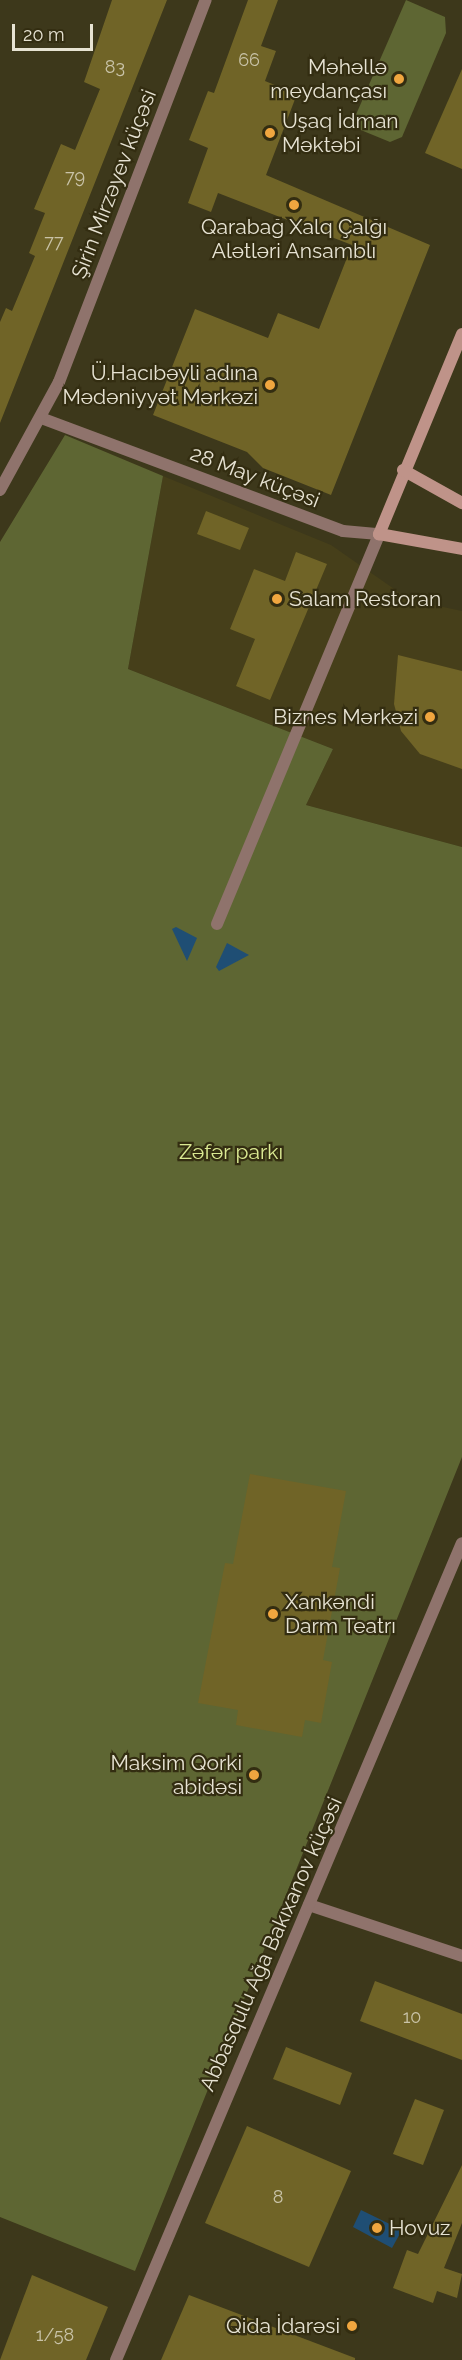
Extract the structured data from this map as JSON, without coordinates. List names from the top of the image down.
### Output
{
  "streets": {
    "main road": ["28 May küçəsi"],
    "street": ["Şirin Mirzəyev küçəsi", "Abbasqulu Ağa Bakıxanov küçəsi"]
  },
  "crossings": [
    ["Şirin Mirzəyev küçəsi", "28 May küçəsi"]
  ],
  "parks": ["Zəfər parkı"],
  "places": [
    "Məhəllə meydançası",
    "Uşaq İdman Məktəbi",
    "Qarabağ Xalq Çalğı Alətləri Ansamblı",
    "Ü.Hacıbəyli adına Mədəniyyət Mərkəzi",
    "Salam Restoran",
    "Biznes Mərkəzi",
    "Xankəndi Darm Teatrı",
    "Maksim Qorki abidəsi",
    "Hovuz",
    "Qida İdarəsi"
  ],
  "house_numbers": [
    "66",
    "83",
    "79",
    "77",
    "10",
    "8",
    "1/58"
  ],
  "scale_bar": "20 m"
}
